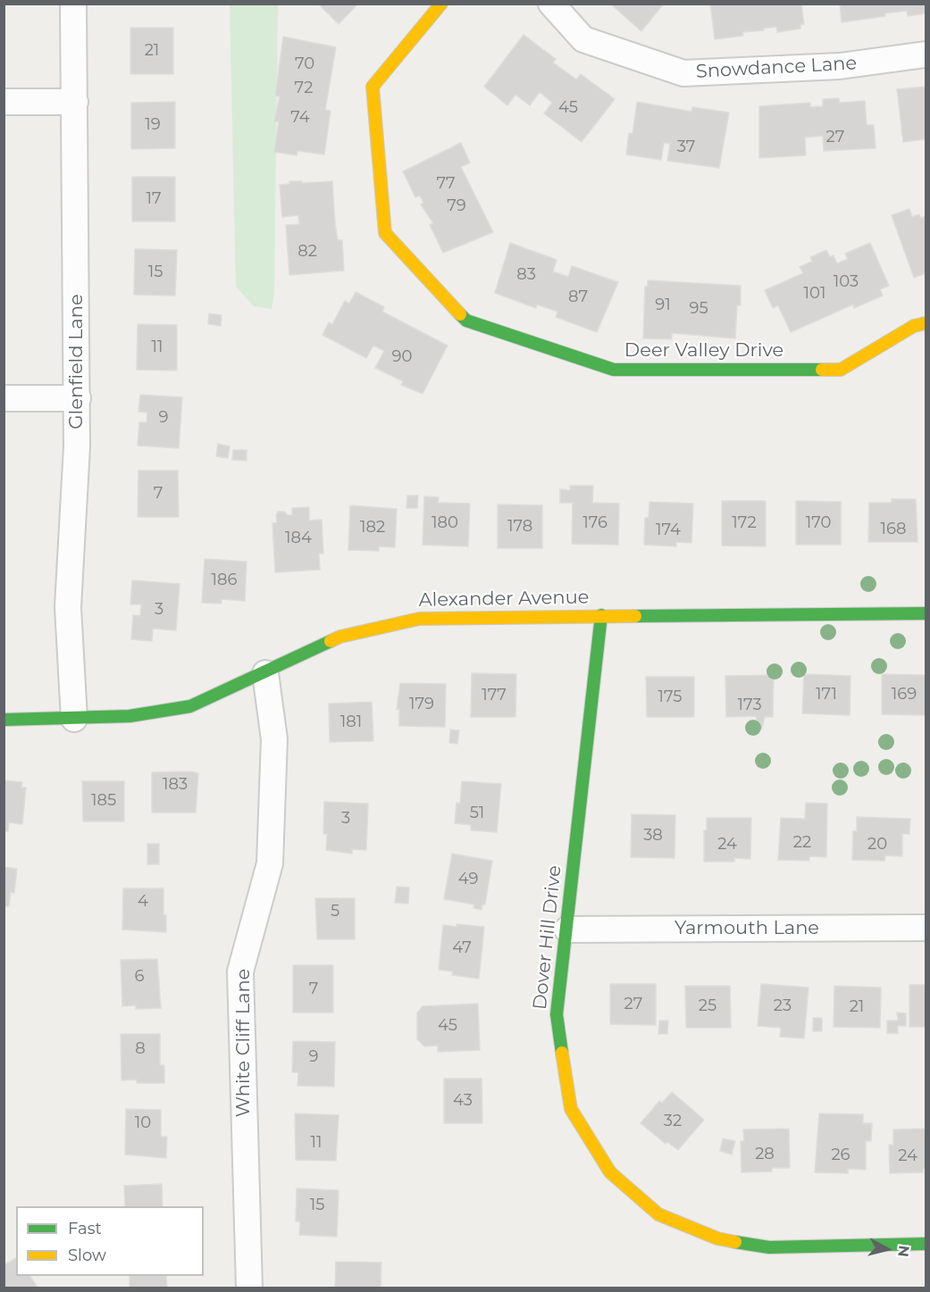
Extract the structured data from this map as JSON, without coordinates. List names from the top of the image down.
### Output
{
  "streets": {
    "street": [
      "Snowdance Lane",
      "Deer Valley Drive",
      "Glenfield Lane",
      "Alexander Avenue",
      "Yarmouth Lane",
      "Dover Hill Drive",
      "White Cliff Lane"
    ]
  },
  "crossings": [
    ["Glenfield Lane", "Alexander Avenue"],
    ["Alexander Avenue", "Dover Hill Drive"],
    ["Alexander Avenue", "White Cliff Lane"],
    ["Yarmouth Lane", "Dover Hill Drive"]
  ],
  "house_numbers": [
    "21",
    "70",
    "72",
    "45",
    "74",
    "19",
    "27",
    "37",
    "77",
    "17",
    "79",
    "82",
    "15",
    "83",
    "103",
    "101",
    "87",
    "91",
    "95",
    "11",
    "90",
    "9",
    "7",
    "180",
    "176",
    "172",
    "170",
    "178",
    "182",
    "168",
    "174",
    "184",
    "186",
    "3",
    "171",
    "169",
    "177",
    "175",
    "179",
    "173",
    "181",
    "183",
    "185",
    "51",
    "3",
    "38",
    "22",
    "24",
    "20",
    "49",
    "4",
    "5",
    "47",
    "6",
    "7",
    "27",
    "25",
    "23",
    "21",
    "45",
    "8",
    "9",
    "43",
    "32",
    "10",
    "11",
    "28",
    "26",
    "24",
    "15"
  ],
  "legend": ["Fast", "Slow"],
  "north": "right"
}
